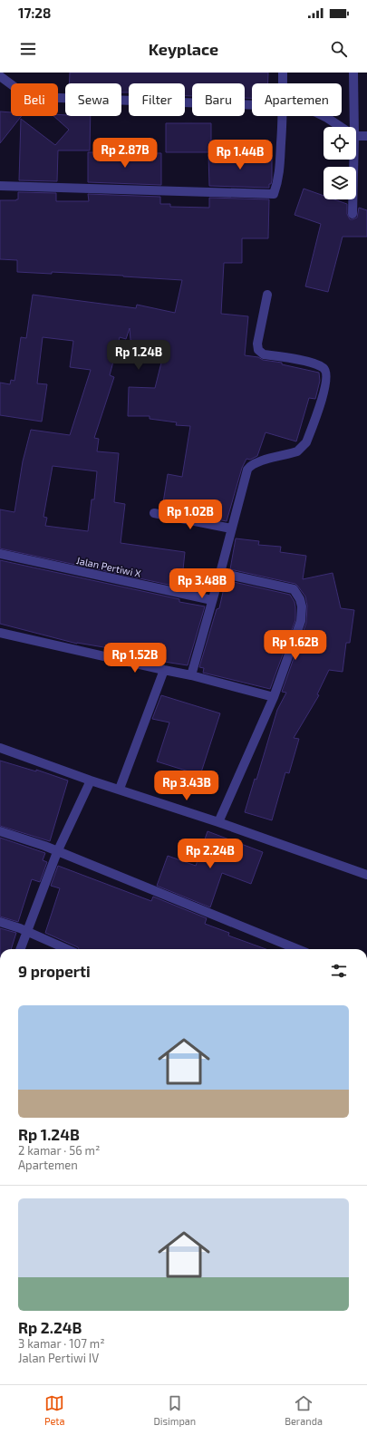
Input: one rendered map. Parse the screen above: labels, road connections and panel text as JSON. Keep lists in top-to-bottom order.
{
  "streets": {
    "street": ["Jalan Pertiwi X"]
  },
  "page": {
    "status": "17:28",
    "header": "Keyplace",
    "chip": [
      "Beli",
      "Sewa",
      "Filter",
      "Baru",
      "Apartemen"
    ],
    "price": [
      "Rp 2.87B",
      "Rp 1.44B",
      "Rp 1.24B",
      "Rp 1.02B",
      "Rp 3.48B",
      "Rp 1.62B",
      "Rp 1.52B",
      "Rp 3.43B",
      "Rp 2.24B"
    ],
    "heading": "9 properti",
    "list": [
      {
        "name": "Rp 1.24B",
        "note": "2 kamar · 56 m² · Apartemen"
      },
      {
        "name": "Rp 2.24B",
        "note": "3 kamar · 107 m² · Jalan Pertiwi IV"
      }
    ],
    "tabs": ["Peta", "Disimpan", "Beranda"]
  }
}
